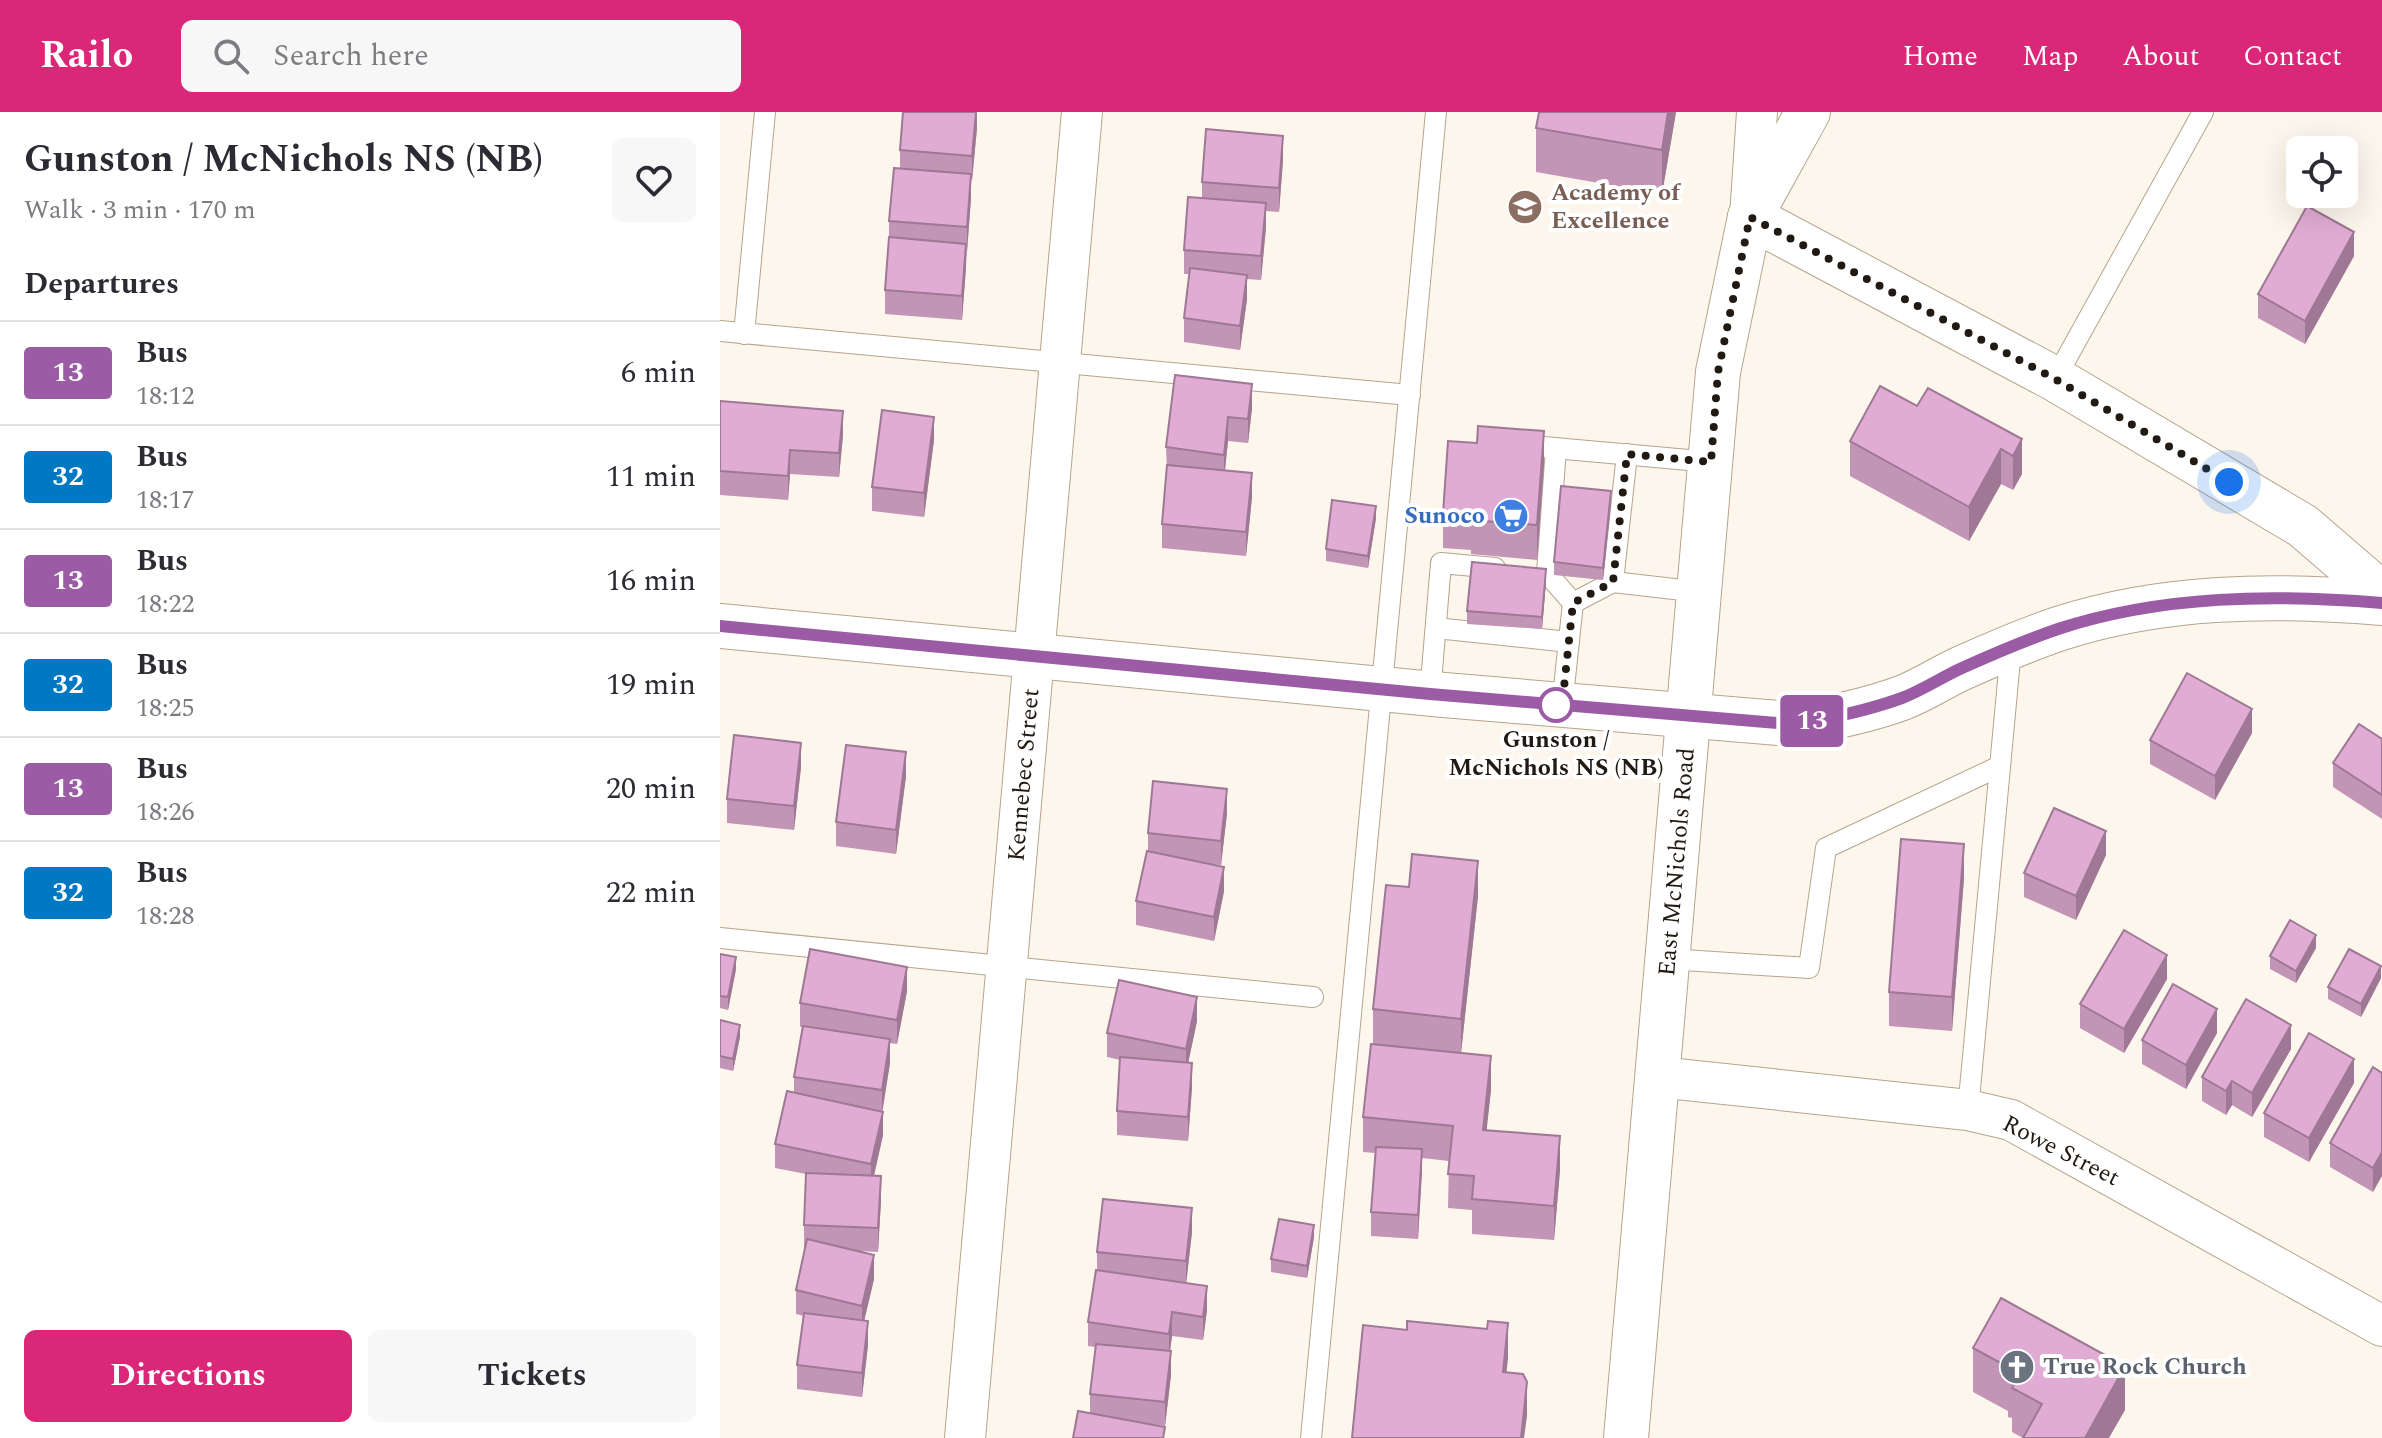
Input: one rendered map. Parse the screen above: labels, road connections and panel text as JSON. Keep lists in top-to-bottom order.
{
  "streets": {
    "street": ["Kennebec Street", "East McNichols Road", "Rowe Street"]
  },
  "crossings": [
    ["East McNichols Road", "Rowe Street"]
  ],
  "places": {
    "school or university": ["Academy of Excellence"],
    "supermarket": ["Sunoco"],
    "other": ["Gunston / McNichols NS (NB)"],
    "church": ["True Rock Church"]
  },
  "lines": ["bus line 13"],
  "page": {
    "header": "Railo",
    "search": "Search here",
    "nav": [
      "Home",
      "Map",
      "About",
      "Contact"
    ],
    "heading": [
      ["Gunston / McNichols NS (NB)", "Walk · 3 min · 170 m"],
      "Departures"
    ],
    "on_map": "13",
    "list": [
      {
        "mark": "13",
        "name": "Bus",
        "note": "18:12",
        "value": "6 min"
      },
      {
        "mark": "32",
        "name": "Bus",
        "note": "18:17",
        "value": "11 min"
      },
      {
        "mark": "13",
        "name": "Bus",
        "note": "18:22",
        "value": "16 min"
      },
      {
        "mark": "32",
        "name": "Bus",
        "note": "18:25",
        "value": "19 min"
      },
      {
        "mark": "13",
        "name": "Bus",
        "note": "18:26",
        "value": "20 min"
      },
      {
        "mark": "32",
        "name": "Bus",
        "note": "18:28",
        "value": "22 min"
      }
    ],
    "buttons": ["Directions", "Tickets"]
  }
}
